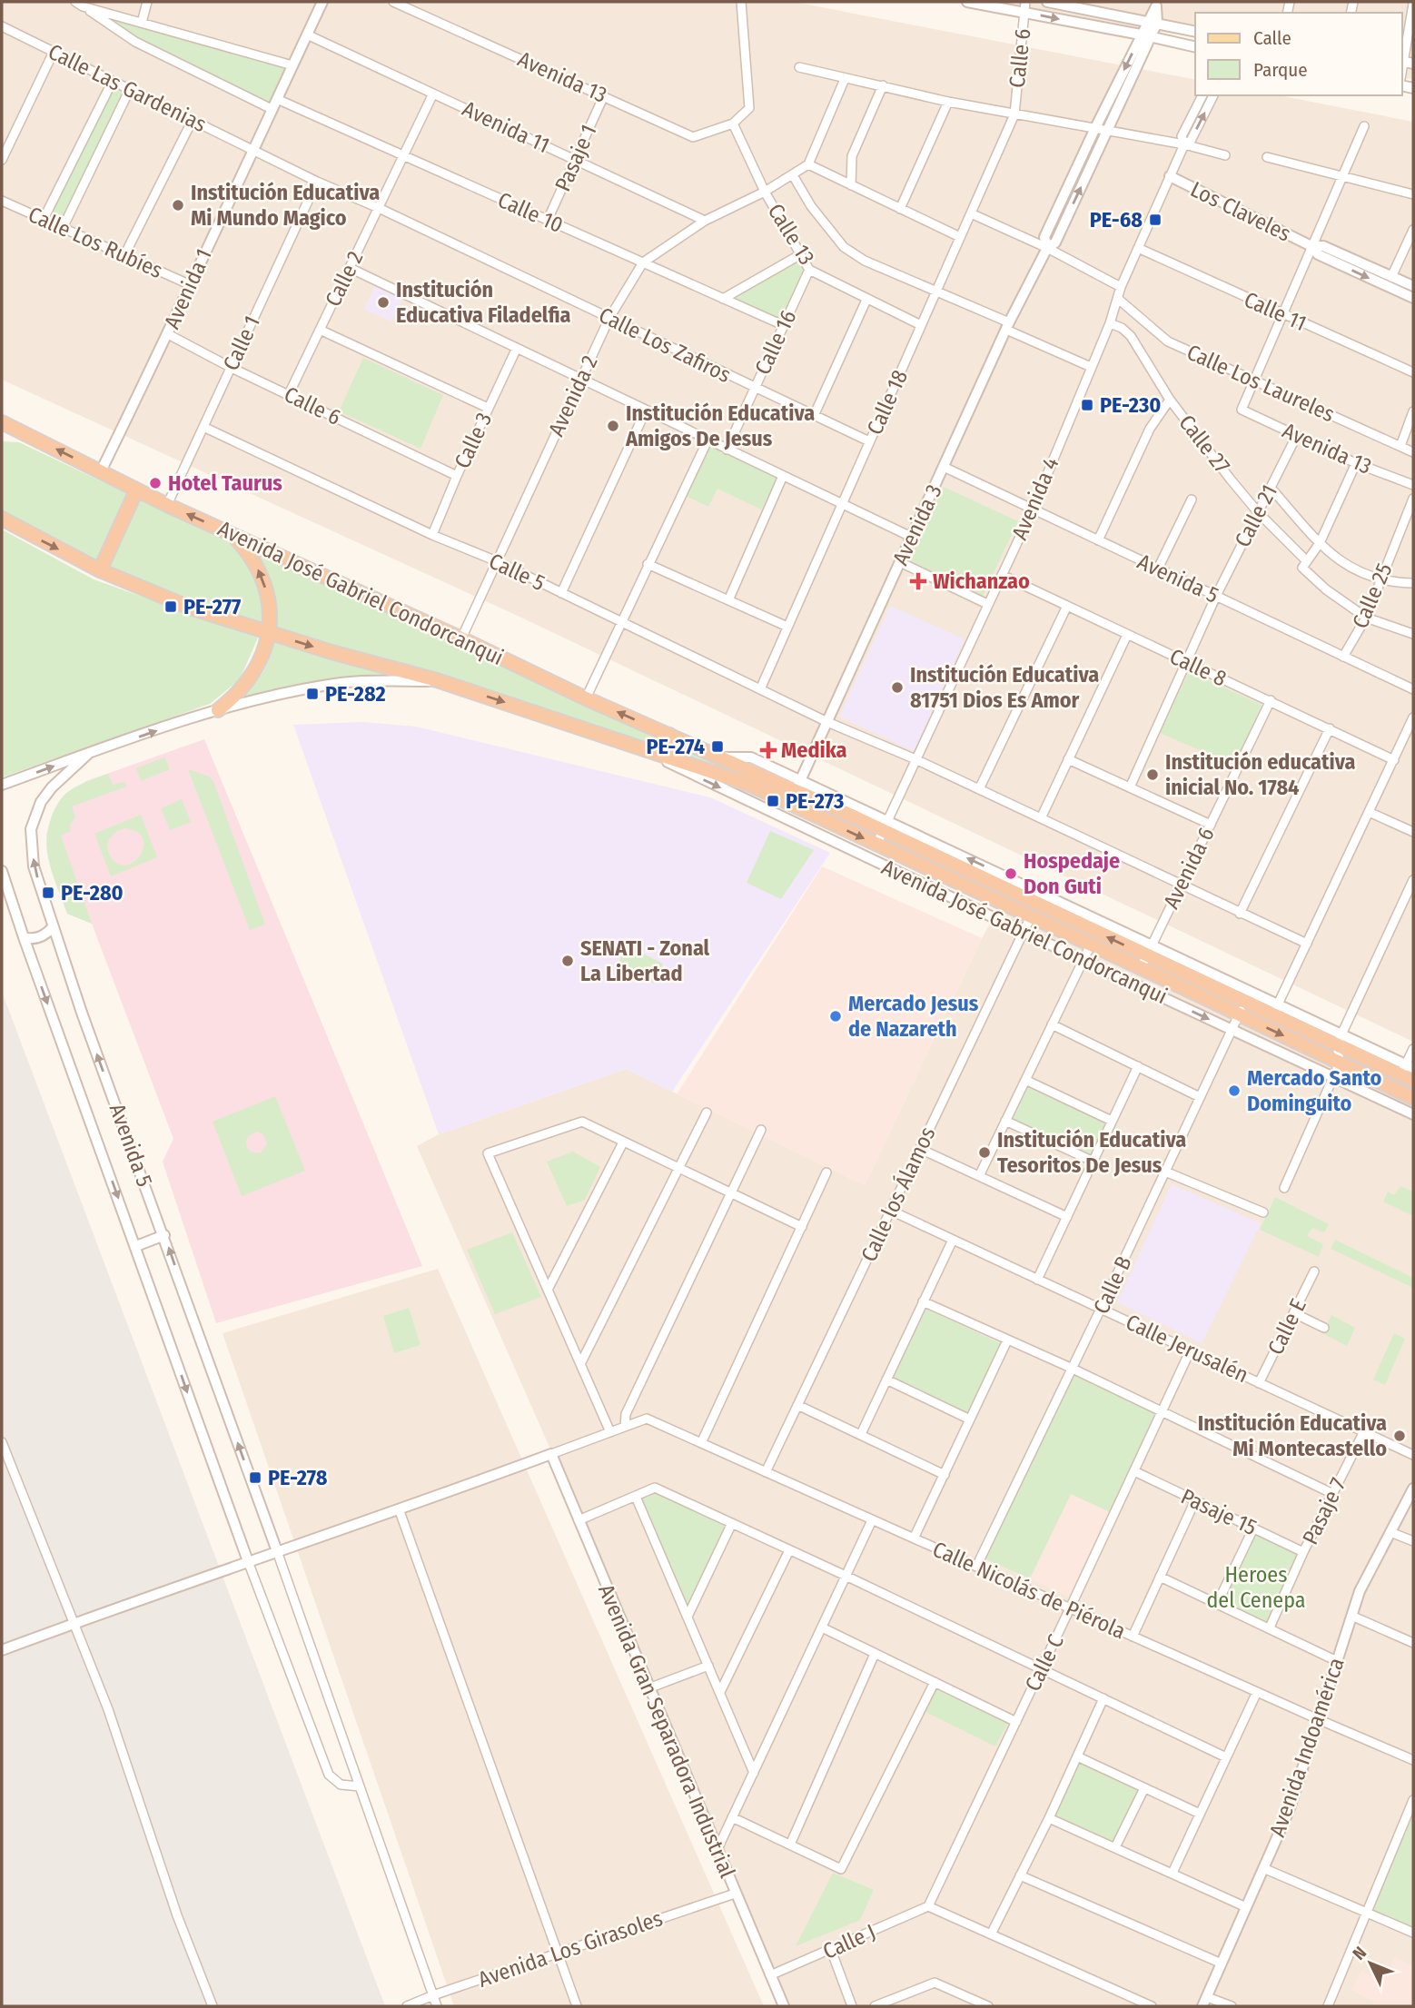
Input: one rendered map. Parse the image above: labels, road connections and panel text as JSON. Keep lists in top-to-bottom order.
{
  "streets": {
    "highway": ["Avenida José Gabriel Condorcanqui"],
    "street": [
      "Calle 6",
      "Avenida 13",
      "Calle Las Gardenias",
      "Avenida 11",
      "Pasaje 1",
      "Los Claveles",
      "Calle 10",
      "Calle 13",
      "Calle Los Rubíes",
      "Calle 2",
      "Avenida 1",
      "Calle 11",
      "Calle 16",
      "Calle 1",
      "Calle Los Zafiros",
      "Calle Los Laureles",
      "Avenida 2",
      "Calle 18",
      "Calle 3",
      "Calle 27",
      "Avenida 4",
      "Calle 21",
      "Avenida 3",
      "Calle 5",
      "Avenida 5",
      "Calle 25",
      "Calle 8",
      "Avenida 6",
      "Calle los Álamos",
      "Calle B",
      "Calle E",
      "Calle Jerusalén",
      "Pasaje 7",
      "Pasaje 15",
      "Calle Nicolás de Piérola",
      "Calle C",
      "Avenida Gran Separadora Industrial",
      "Avenida Indoamérica",
      "Calle J",
      "Avenida Los Girasoles"
    ]
  },
  "crossings": [
    ["Calle 6", "Calle 2"],
    ["Calle 6", "Avenida 1"],
    ["Calle 6", "Calle 1"],
    ["Calle 6", "Calle 18"],
    ["Calle 6", "Calle 3"],
    ["Avenida 13", "Pasaje 1"],
    ["Avenida 13", "Calle 13"],
    ["Avenida 13", "Calle Los Laureles"],
    ["Avenida 13", "Calle 21"],
    ["Calle Las Gardenias", "Avenida 1"],
    ["Calle Las Gardenias", "Calle Los Zafiros"],
    ["Avenida 11", "Pasaje 1"],
    ["Avenida 11", "Calle 2"],
    ["Avenida 11", "Avenida 1"],
    ["Avenida 11", "Avenida 2"],
    ["Pasaje 1", "Calle 10"],
    ["Los Claveles", "Avenida 4"],
    ["Calle 10", "Calle 2"],
    ["Calle 10", "Avenida 1"],
    ["Calle 10", "Calle 16"],
    ["Calle 10", "Avenida 2"],
    ["Calle 13", "Calle 16"],
    ["Calle 13", "Avenida 2"],
    ["Calle 13", "Calle 18"],
    ["Calle Los Rubíes", "Avenida 1"],
    ["Calle 2", "Calle Los Zafiros"],
    ["Avenida 1", "Calle Los Zafiros"],
    ["Avenida 1", "Avenida José Gabriel Condorcanqui"],
    ["Calle 11", "Avenida 4"],
    ["Calle 16", "Calle Los Zafiros"],
    ["Calle 1", "Calle Los Zafiros"],
    ["Calle 1", "Calle 5"],
    ["Calle 1", "Avenida José Gabriel Condorcanqui"],
    ["Calle Los Zafiros", "Avenida 2"],
    ["Calle Los Zafiros", "Calle 18"],
    ["Calle Los Laureles", "Avenida 4"],
    ["Avenida 2", "Calle 5"],
    ["Avenida 2", "Avenida José Gabriel Condorcanqui"],
    ["Calle 18", "Calle 5"],
    ["Calle 3", "Calle 5"],
    ["Calle 27", "Avenida 4"],
    ["Calle 27", "Calle 21"],
    ["Calle 27", "Calle 25"],
    ["Avenida 4", "Calle 5"],
    ["Avenida 4", "Avenida 5"],
    ["Avenida 4", "Avenida José Gabriel Condorcanqui"],
    ["Avenida 4", "Calle 8"],
    ["Calle 21", "Avenida 5"],
    ["Calle 21", "Calle 8"],
    ["Avenida 3", "Calle 5"],
    ["Avenida 3", "Avenida 5"],
    ["Avenida 3", "Avenida José Gabriel Condorcanqui"],
    ["Calle 5", "Avenida 6"],
    ["Avenida 5", "Calle 25"],
    ["Avenida José Gabriel Condorcanqui", "Avenida 6"],
    ["Avenida José Gabriel Condorcanqui", "Calle los Álamos"],
    ["Avenida José Gabriel Condorcanqui", "Calle B"],
    ["Calle 8", "Avenida 6"],
    ["Calle los Álamos", "Calle Jerusalén"],
    ["Calle los Álamos", "Calle Nicolás de Piérola"],
    ["Calle B", "Calle Jerusalén"],
    ["Calle B", "Calle Nicolás de Piérola"],
    ["Calle E", "Calle Jerusalén"],
    ["Calle Jerusalén", "Pasaje 7"],
    ["Calle Jerusalén", "Calle C"],
    ["Pasaje 7", "Pasaje 15"],
    ["Pasaje 15", "Calle C"],
    ["Calle Nicolás de Piérola", "Calle C"],
    ["Calle Nicolás de Piérola", "Avenida Indoamérica"],
    ["Calle C", "Calle J"],
    ["Avenida Gran Separadora Industrial", "Calle J"],
    ["Avenida Gran Separadora Industrial", "Avenida Los Girasoles"]
  ],
  "parks": ["Heroes del Cenepa"],
  "places": {
    "other": [
      "Institución Educativa Mi Mundo Magico",
      "Institución Educativa Filadelfia",
      "Institución Educativa Amigos De Jesus",
      "Hotel Taurus",
      "Institución Educativa 81751 Dios Es Amor",
      "Institución educativa inicial No. 1784",
      "Hospedaje Don Guti",
      "SENATI - Zonal La Libertad",
      "Mercado Jesus de Nazareth",
      "Mercado Santo Dominguito",
      "Institución Educativa Tesoritos De Jesus",
      "Institución Educativa Mi Montecastello"
    ],
    "transit": [
      "PE-68",
      "PE-230",
      "PE-277",
      "PE-282",
      "PE-274",
      "PE-273",
      "PE-280",
      "PE-278"
    ],
    "health": ["Wichanzao", "Medika"]
  },
  "legend": ["Calle", "Parque"],
  "north": "top left"
}
